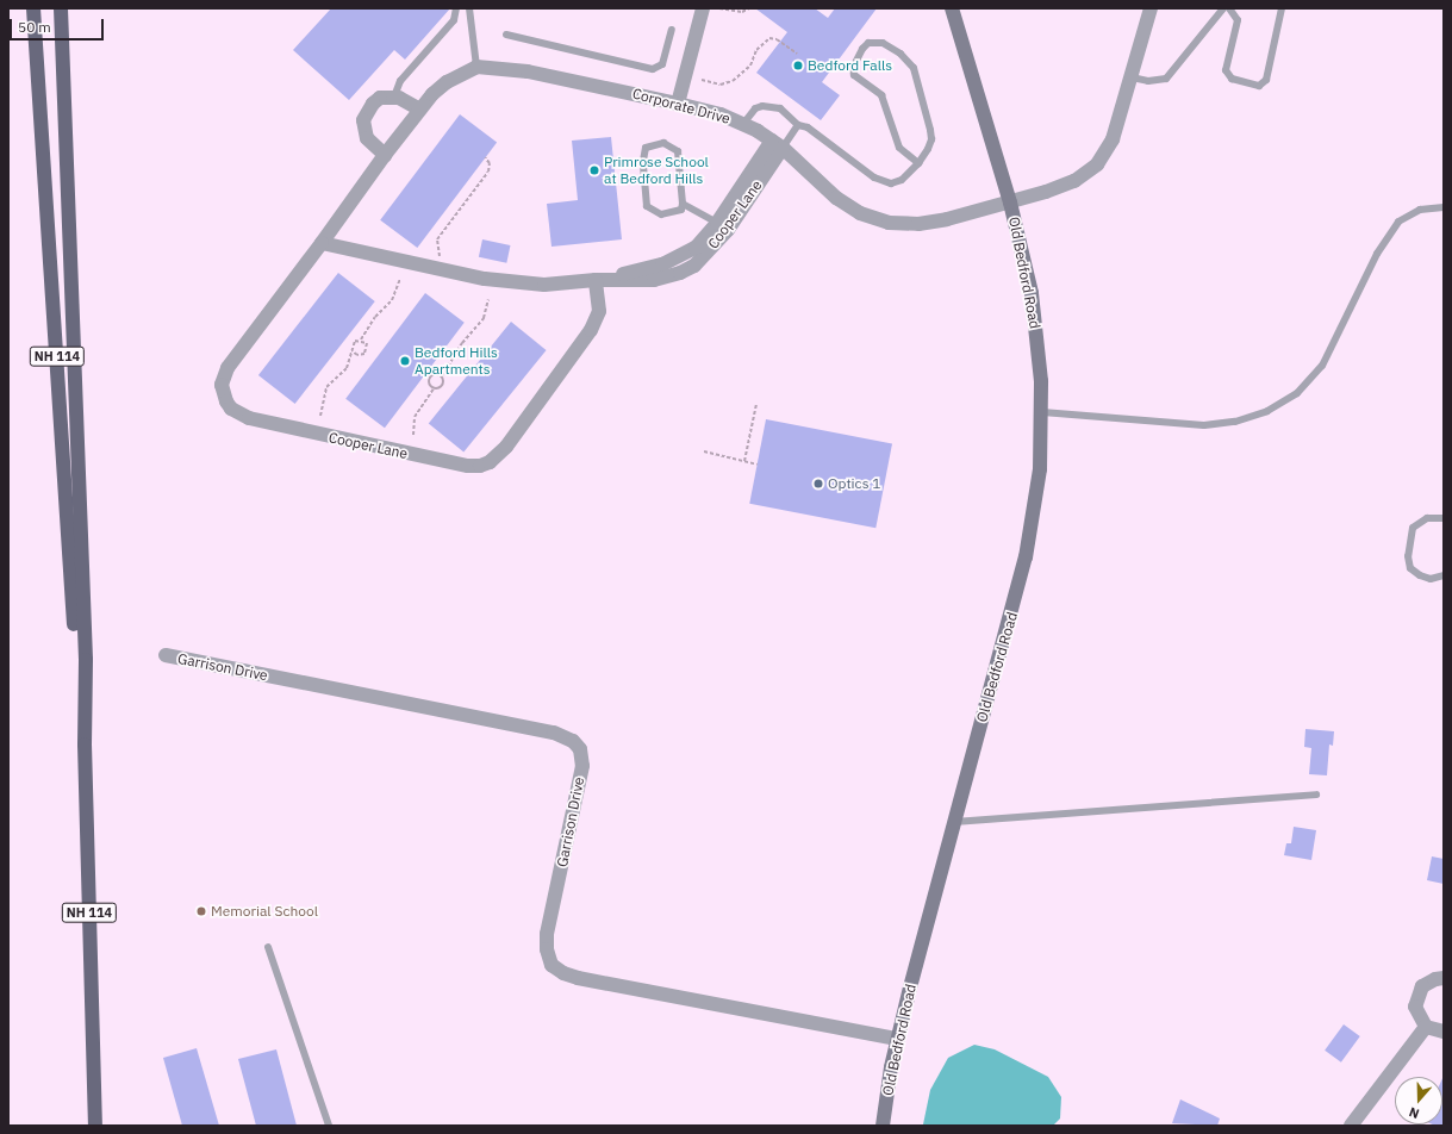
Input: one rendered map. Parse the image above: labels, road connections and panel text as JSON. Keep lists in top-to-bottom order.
{
  "streets": {
    "main road": ["NH 114"],
    "street": [
      "Corporate Drive",
      "Cooper Lane",
      "Old Bedford Road",
      "Garrison Drive"
    ]
  },
  "crossings": [
    ["Corporate Drive", "Cooper Lane"],
    ["Corporate Drive", "Old Bedford Road"],
    ["Old Bedford Road", "Garrison Drive"]
  ],
  "places": [
    "Bedford Falls",
    "Primrose School at Bedford Hills",
    "Bedford Hills Apartments",
    "Optics 1",
    "Memorial School"
  ],
  "scale_bar": "50 m",
  "north": "bottom"
}
